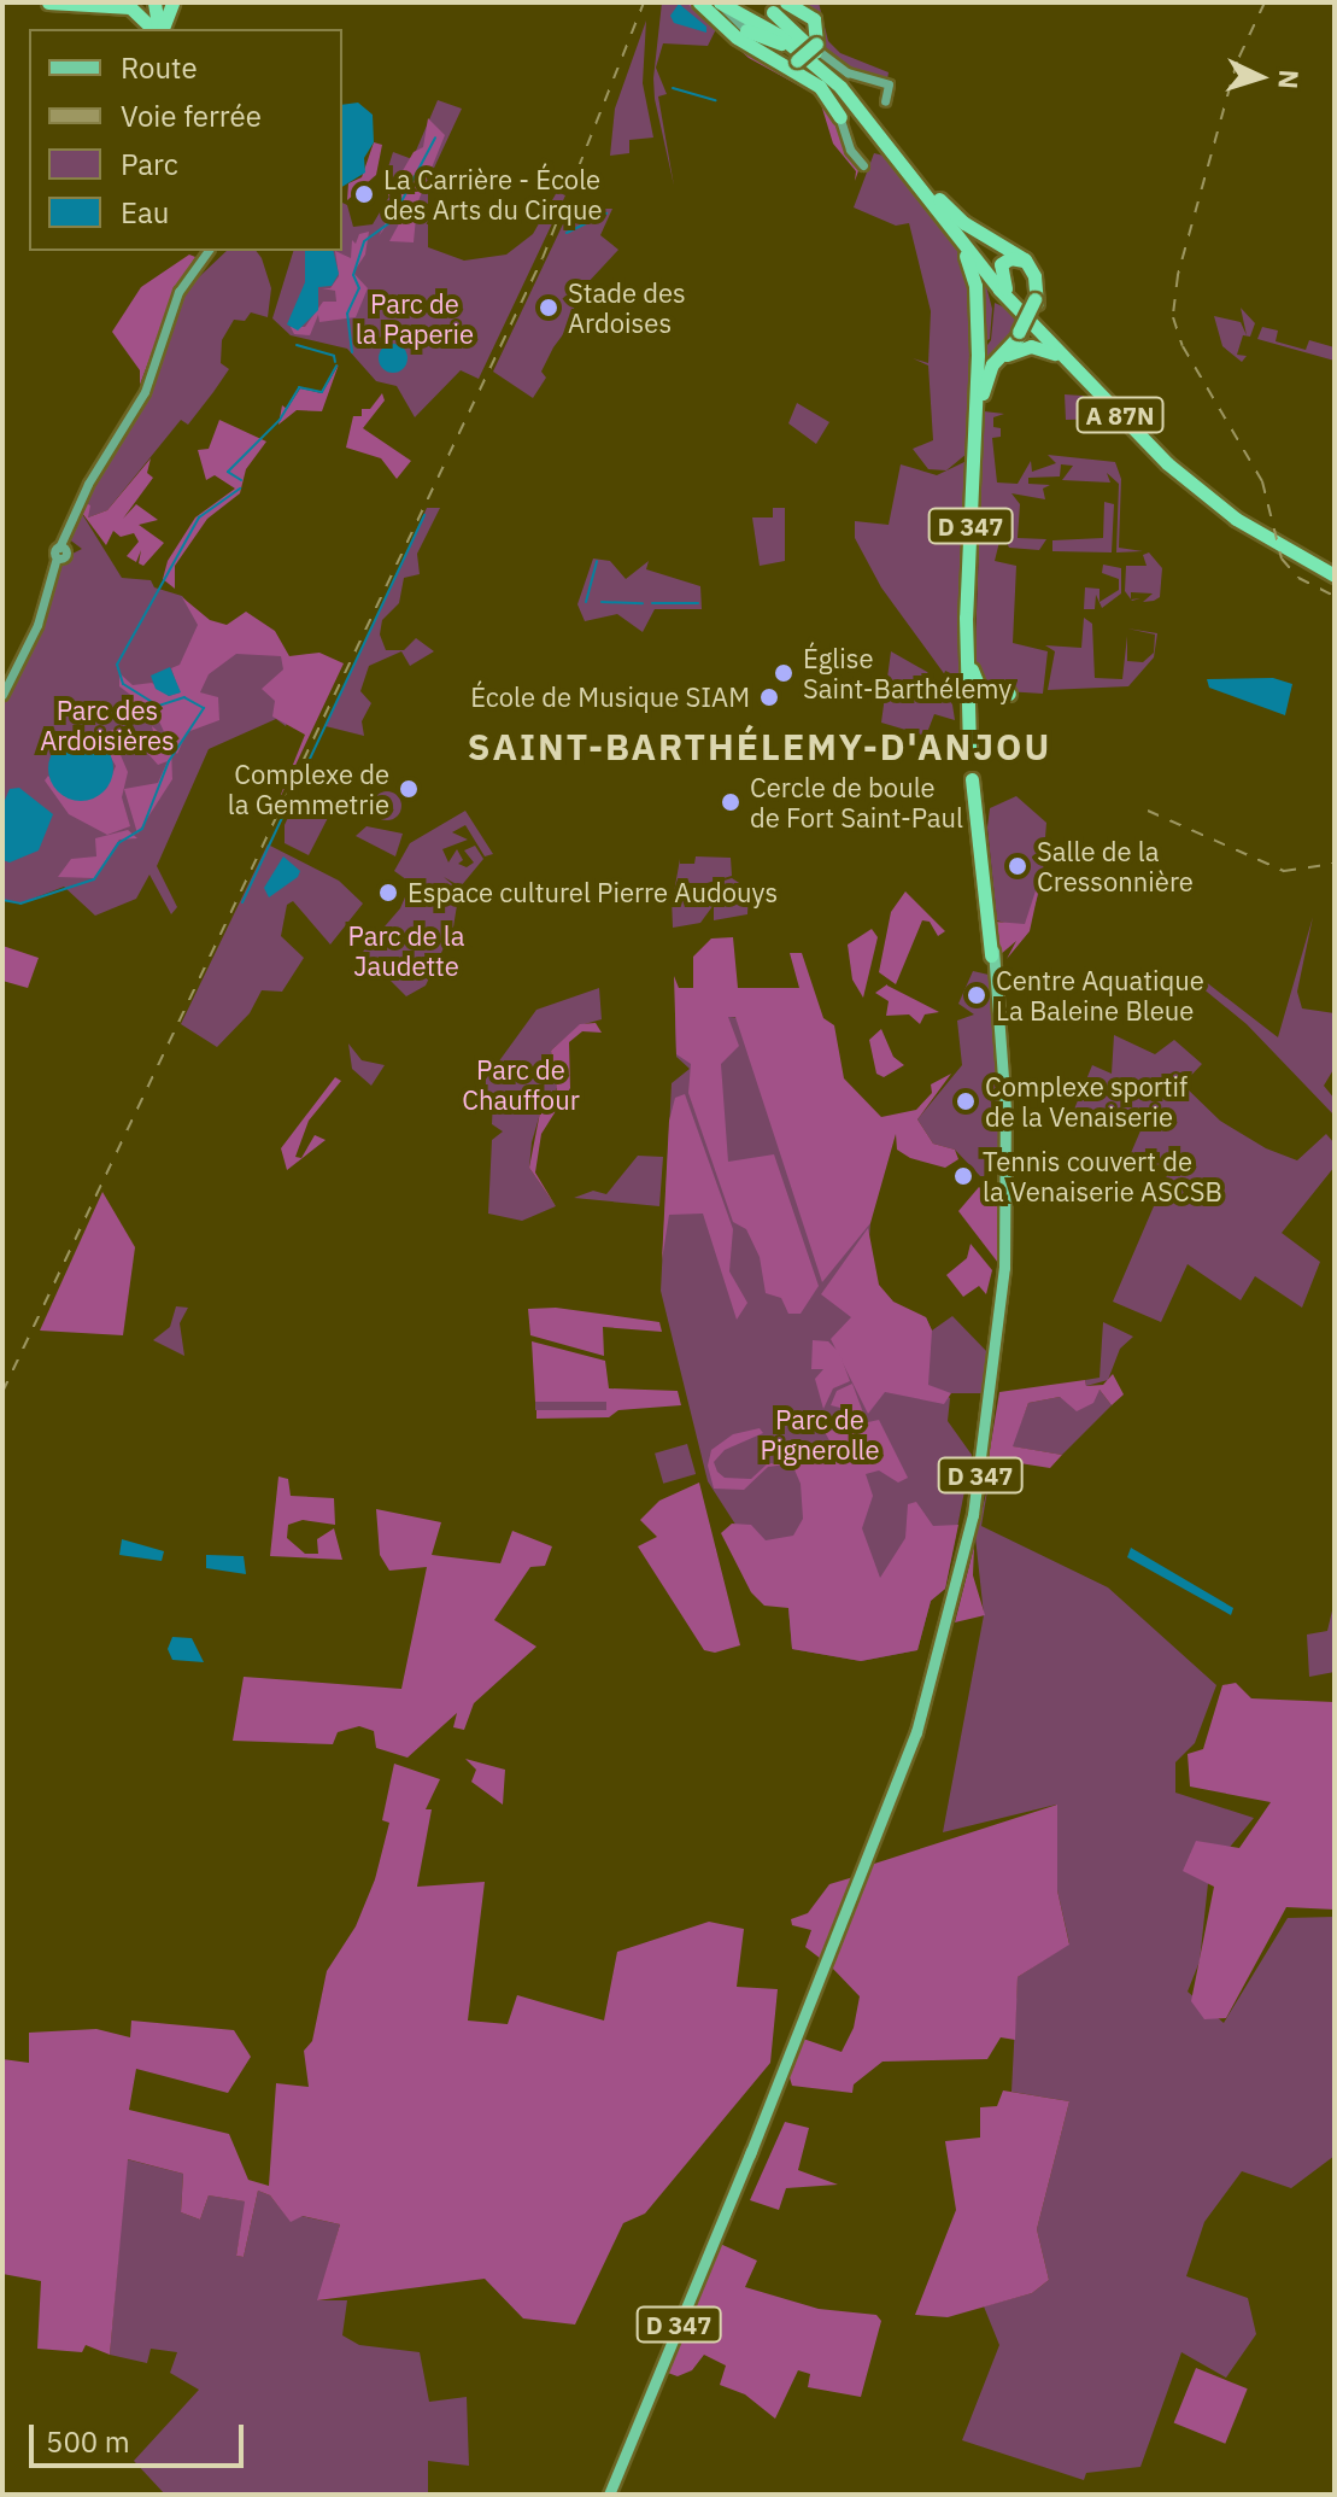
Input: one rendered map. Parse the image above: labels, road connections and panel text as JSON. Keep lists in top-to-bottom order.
{
  "streets": {
    "highway": ["A 87N", "D 347"]
  },
  "districts": ["SAINT-BARTHÉLEMY-D'ANJOU"],
  "parks": [
    "Parc de la Paperie",
    "Parc des Ardoisières",
    "Parc de la Jaudette",
    "Parc de Chauffour",
    "Parc de Pignerolle"
  ],
  "places": [
    "La Carrière - École des Arts du Cirque",
    "Stade des Ardoises",
    "Église Saint-Barthélemy",
    "École de Musique SIAM",
    "Complexe de la Gemmetrie",
    "Cercle de boule de Fort Saint-Paul",
    "Salle de la Cressonnière",
    "Espace culturel Pierre Audouys",
    "Centre Aquatique La Baleine Bleue",
    "Complexe sportif de la Venaiserie",
    "Tennis couvert de la Venaiserie ASCSB"
  ],
  "legend": [
    "Route",
    "Voie ferrée",
    "Parc",
    "Eau"
  ],
  "scale_bar": "500 m",
  "north": "right"
}
